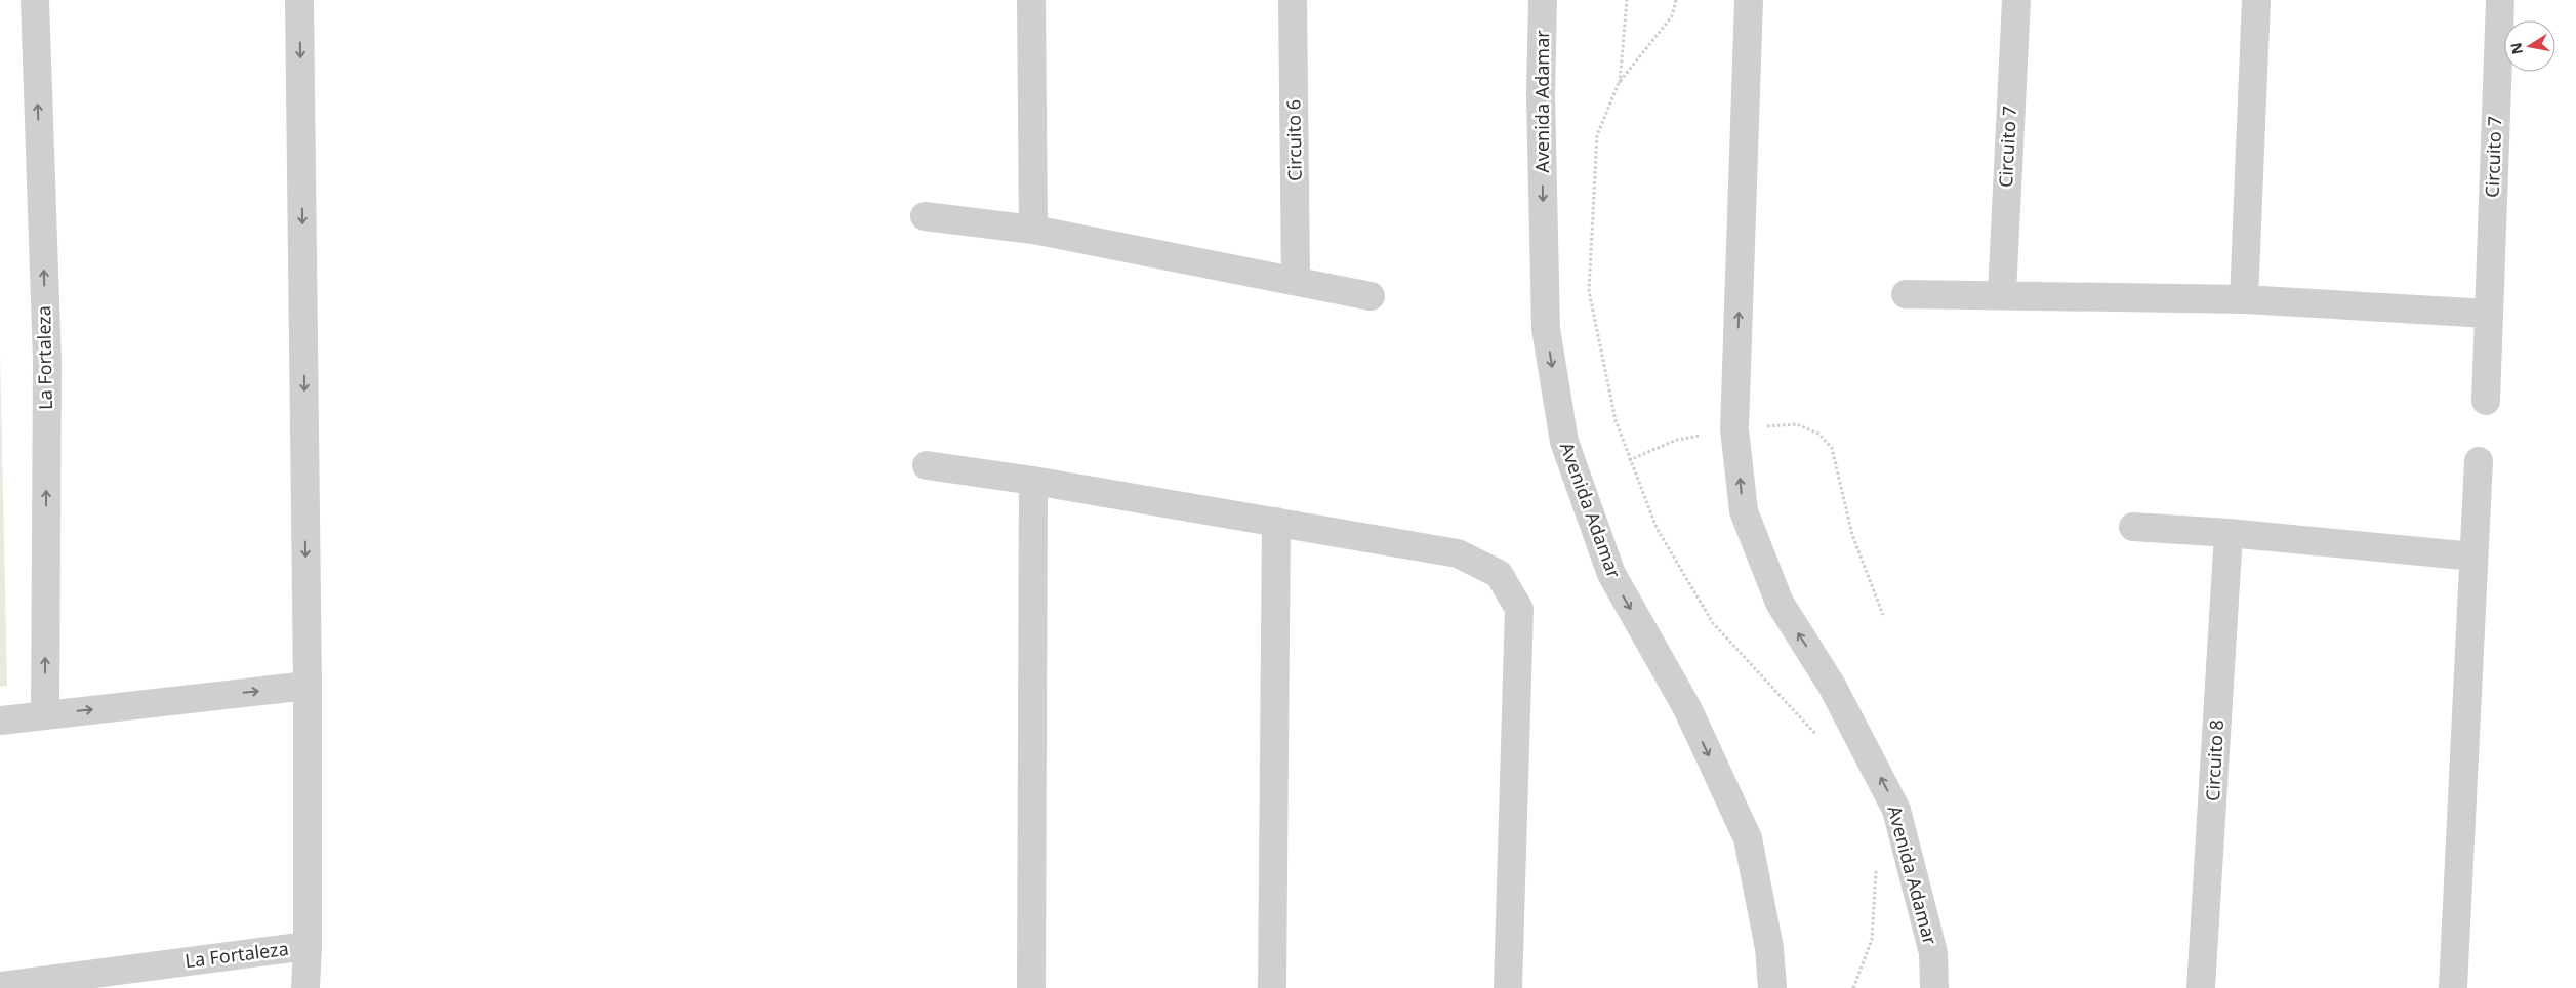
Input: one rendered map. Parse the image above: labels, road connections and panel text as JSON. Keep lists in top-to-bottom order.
{
  "streets": {
    "street": [
      "Avenida Adamar",
      "Circuito 6",
      "Circuito 7",
      "La Fortaleza",
      "Circuito 8"
    ]
  },
  "north": "left"
}
